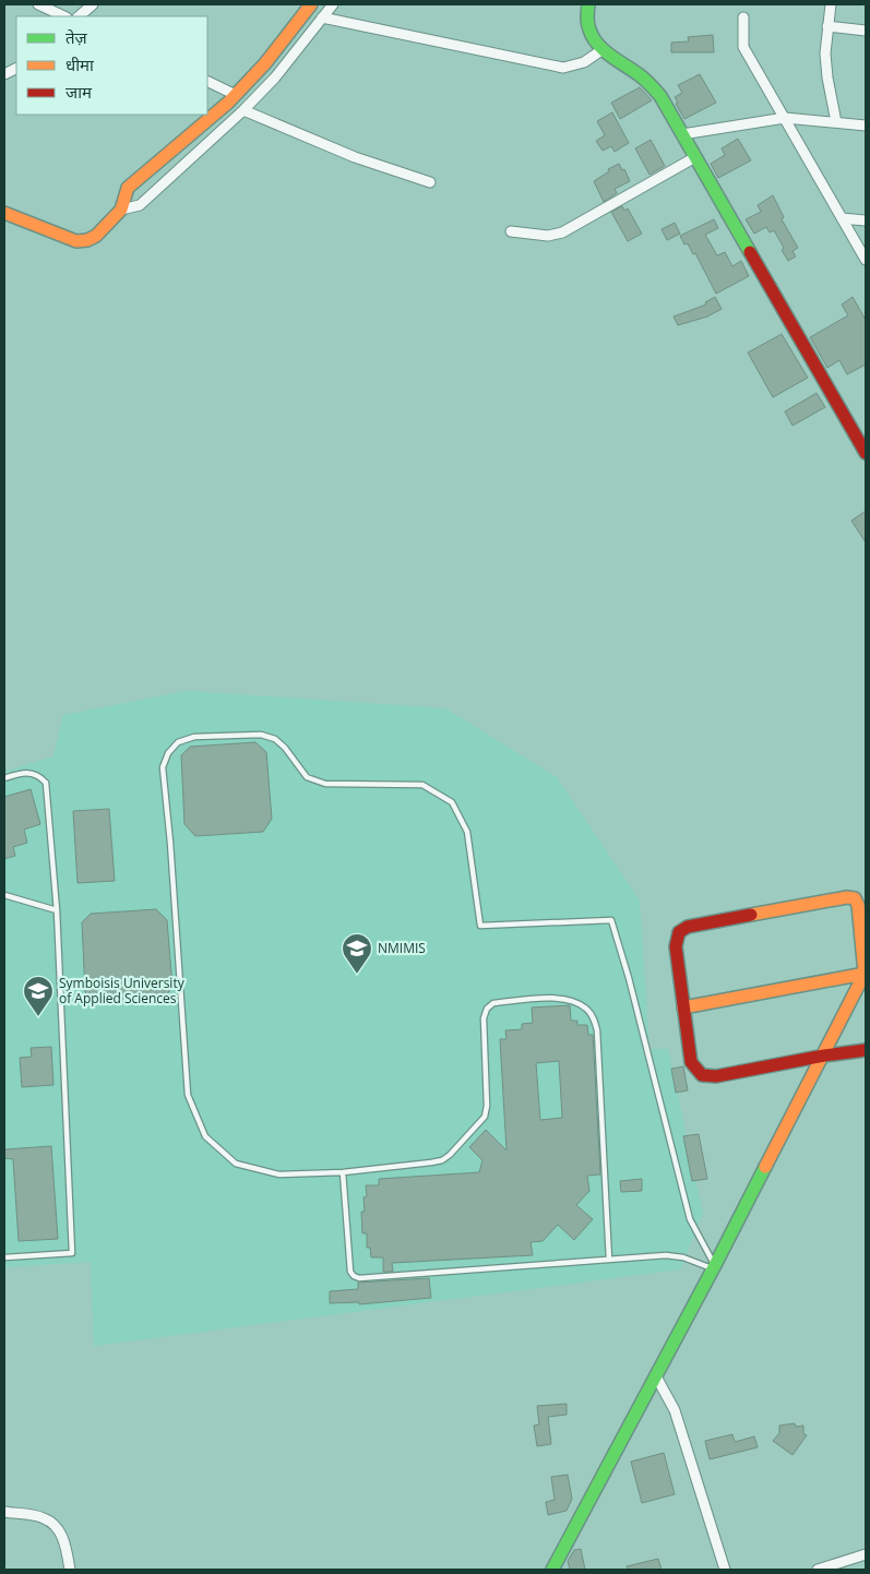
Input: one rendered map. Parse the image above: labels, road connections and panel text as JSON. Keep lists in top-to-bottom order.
{
  "places": {
    "school or university": ["NMIMIS", "Symboisis University of Applied Sciences"]
  },
  "legend": ["तेज़", "धीमा", "जाम"]
}
